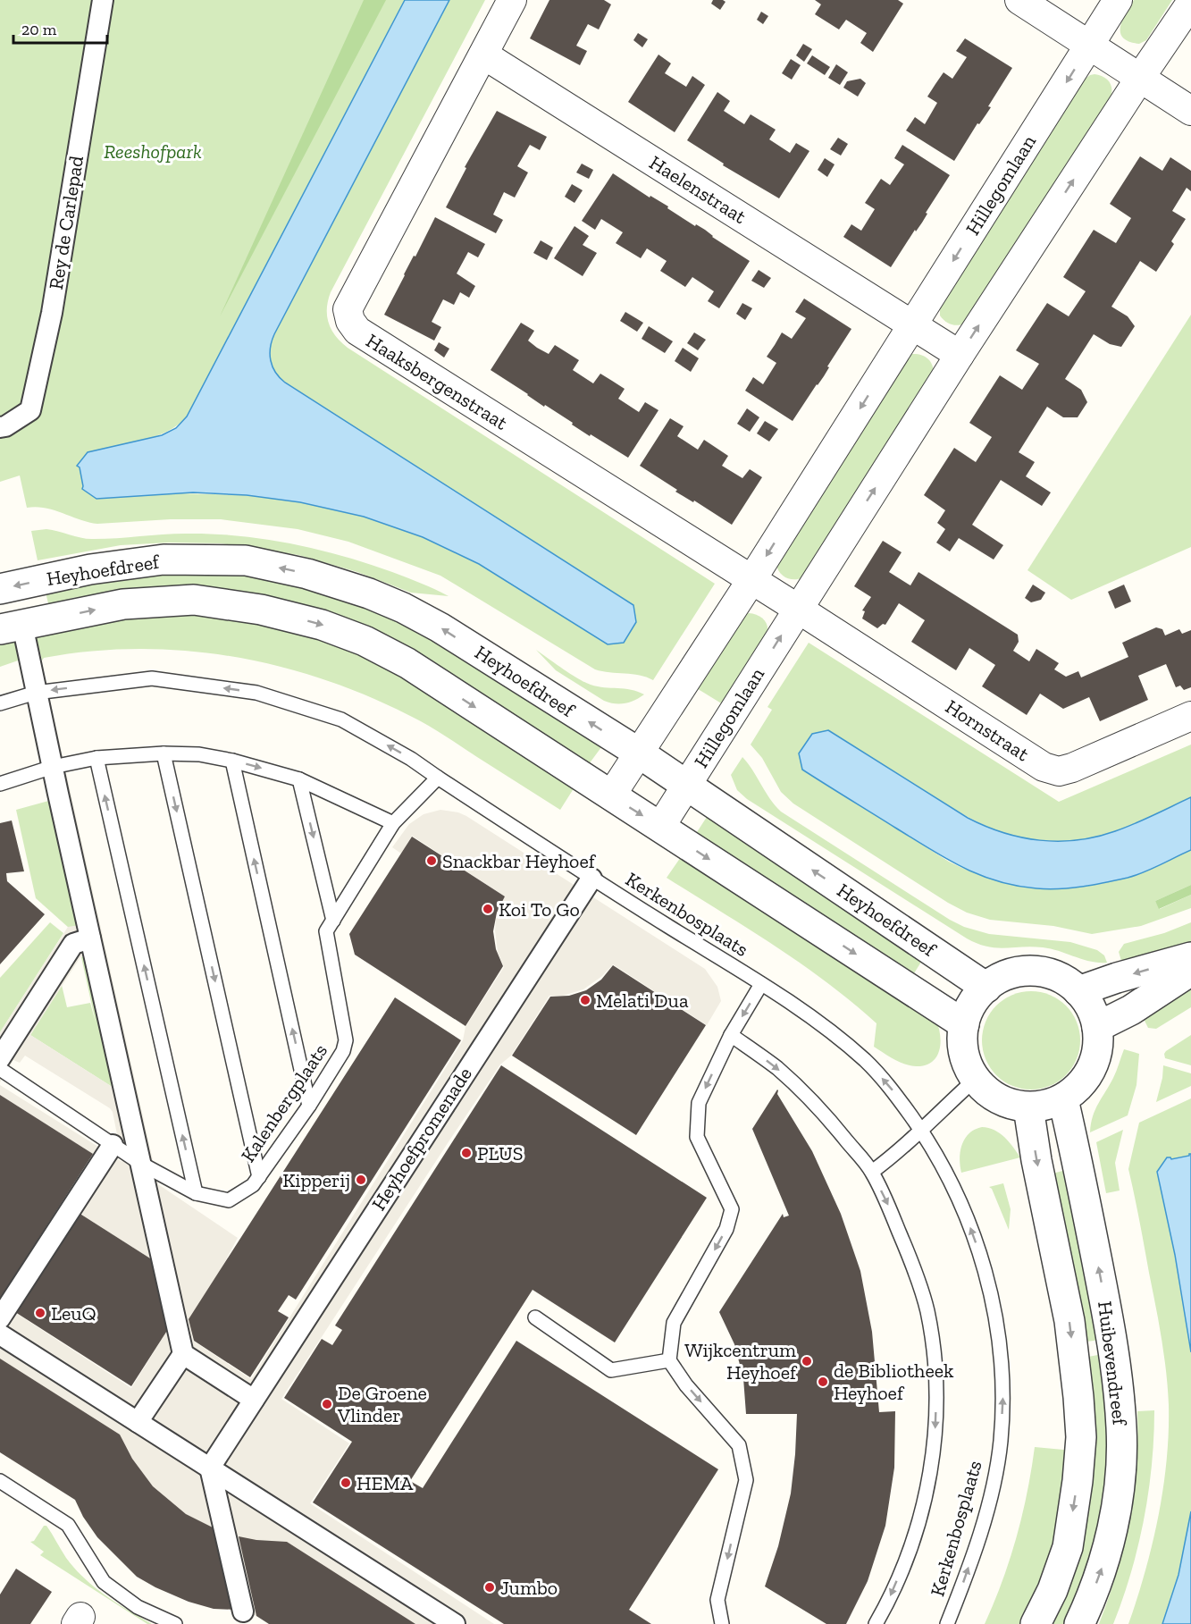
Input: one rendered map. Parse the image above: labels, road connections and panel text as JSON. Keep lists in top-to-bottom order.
{
  "streets": {
    "street": [
      "Hillegomlaan",
      "Haelenstraat",
      "Rey de Carlepad",
      "Haaksbergenstraat",
      "Heyhoefdreef",
      "Hornstraat",
      "Heyhoefpromenade",
      "Huibevendreef"
    ],
    "lane": ["Kerkenbosplaats", "Kalenbergplaats"]
  },
  "crossings": [
    ["Hillegomlaan", "Haelenstraat"],
    ["Hillegomlaan", "Haaksbergenstraat"],
    ["Hillegomlaan", "Heyhoefdreef"],
    ["Hillegomlaan", "Hornstraat"],
    ["Haelenstraat", "Haaksbergenstraat"],
    ["Heyhoefdreef", "Huibevendreef"],
    ["Kerkenbosplaats", "Heyhoefpromenade"]
  ],
  "parks": ["Reeshofpark"],
  "places": [
    "Snackbar Heyhoef",
    "Koi To Go",
    "Melati Dua",
    "PLUS",
    "Kipperij",
    "LeuQ",
    "Wijkcentrum Heyhoef",
    "de Bibliotheek Heyhoef",
    "De Groene Vlinder",
    "HEMA",
    "Jumbo"
  ],
  "scale_bar": "20 m"
}
